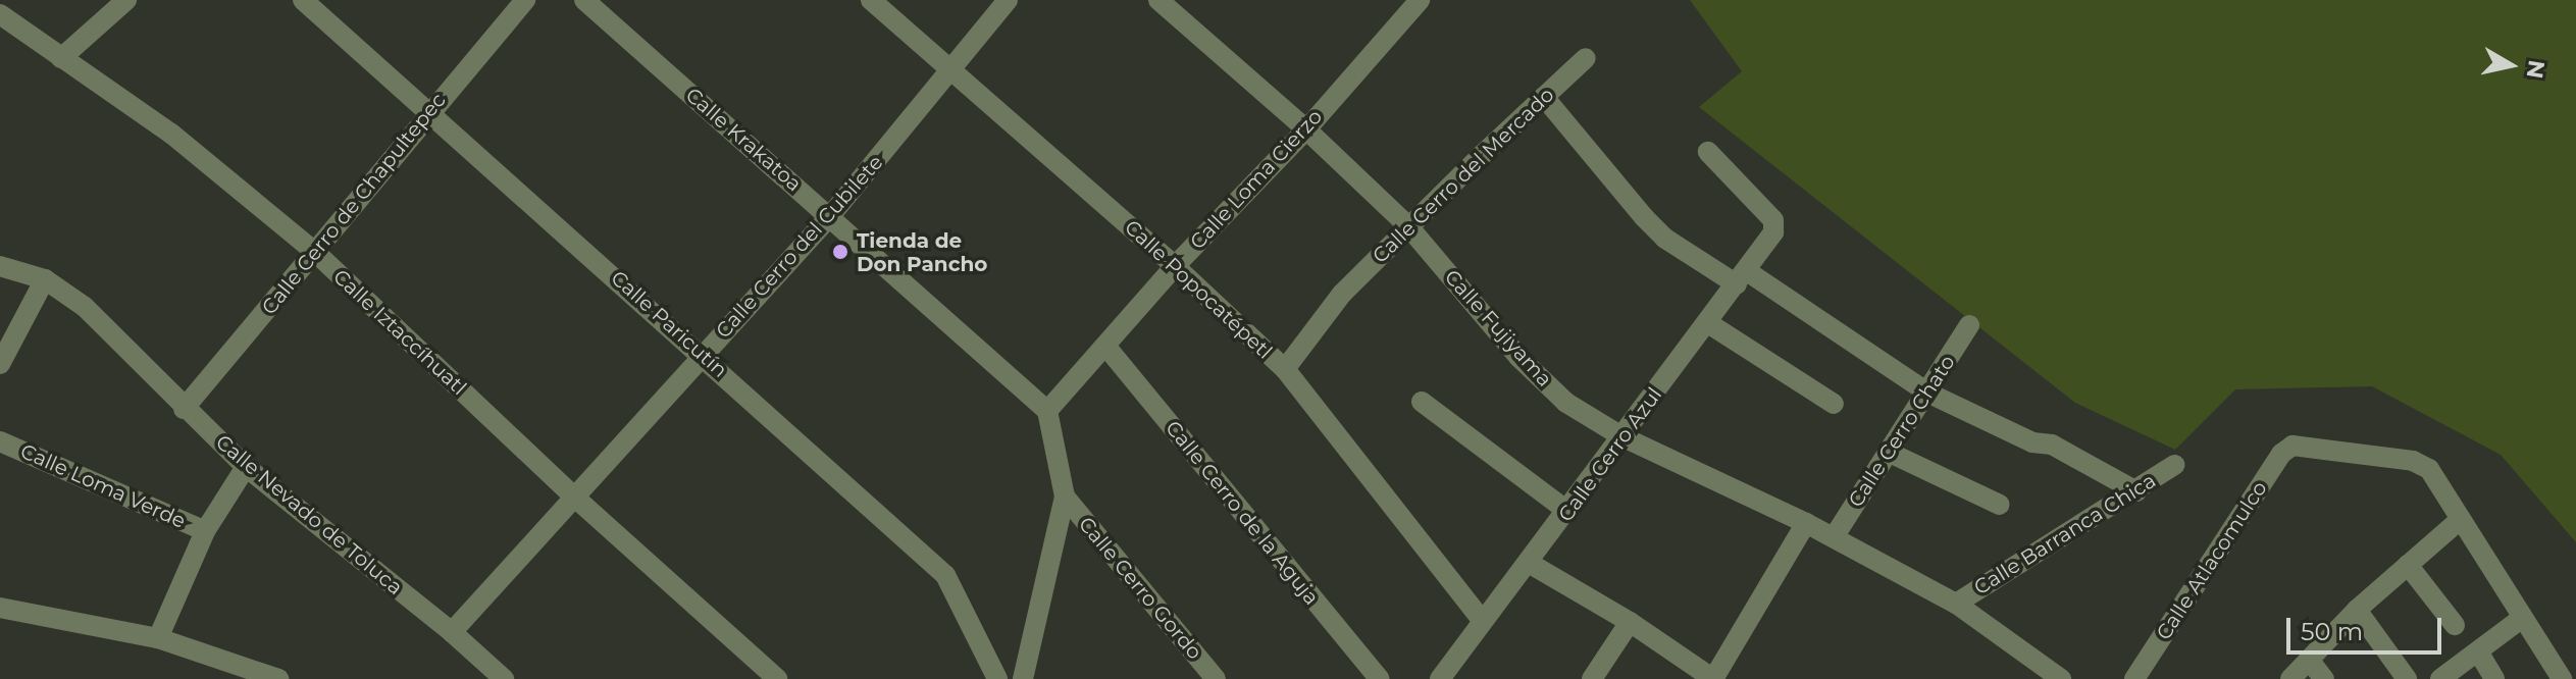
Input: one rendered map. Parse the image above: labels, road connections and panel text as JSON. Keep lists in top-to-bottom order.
{
  "streets": {
    "street": [
      "Calle Krakatoa",
      "Calle Cerro del Mercado",
      "Calle Loma Cierzo",
      "Calle Cerro de Chapultepec",
      "Calle Cerro del Cubilete",
      "Calle Popocatépetl",
      "Calle Paricutín",
      "Calle Fujiyama",
      "Calle Iztaccíhuatl",
      "Calle Cerro Chato",
      "Calle Cerro Azul",
      "Calle Loma Verde",
      "Calle Cerro de la Aguja",
      "Calle Nevado de Toluca",
      "Calle Barranca Chica",
      "Calle Atlacomulco",
      "Calle Cerro Gordo"
    ]
  },
  "crossings": [
    ["Calle Krakatoa", "Calle Loma Cierzo"],
    ["Calle Krakatoa", "Calle Cerro del Cubilete"],
    ["Calle Cerro del Mercado", "Calle Popocatépetl"],
    ["Calle Cerro del Mercado", "Calle Fujiyama"],
    ["Calle Loma Cierzo", "Calle Popocatépetl"],
    ["Calle Loma Cierzo", "Calle Fujiyama"],
    ["Calle Loma Cierzo", "Calle Cerro de la Aguja"],
    ["Calle Cerro de Chapultepec", "Calle Paricutín"],
    ["Calle Cerro de Chapultepec", "Calle Iztaccíhuatl"],
    ["Calle Cerro de Chapultepec", "Calle Nevado de Toluca"],
    ["Calle Cerro del Cubilete", "Calle Popocatépetl"],
    ["Calle Cerro del Cubilete", "Calle Paricutín"],
    ["Calle Cerro del Cubilete", "Calle Iztaccíhuatl"],
    ["Calle Cerro del Cubilete", "Calle Nevado de Toluca"],
    ["Calle Popocatépetl", "Calle Cerro Azul"],
    ["Calle Fujiyama", "Calle Cerro Chato"],
    ["Calle Fujiyama", "Calle Cerro Azul"],
    ["Calle Fujiyama", "Calle Barranca Chica"]
  ],
  "places": ["Tienda de Don Pancho"],
  "scale_bar": "50 m",
  "north": "right"
}
